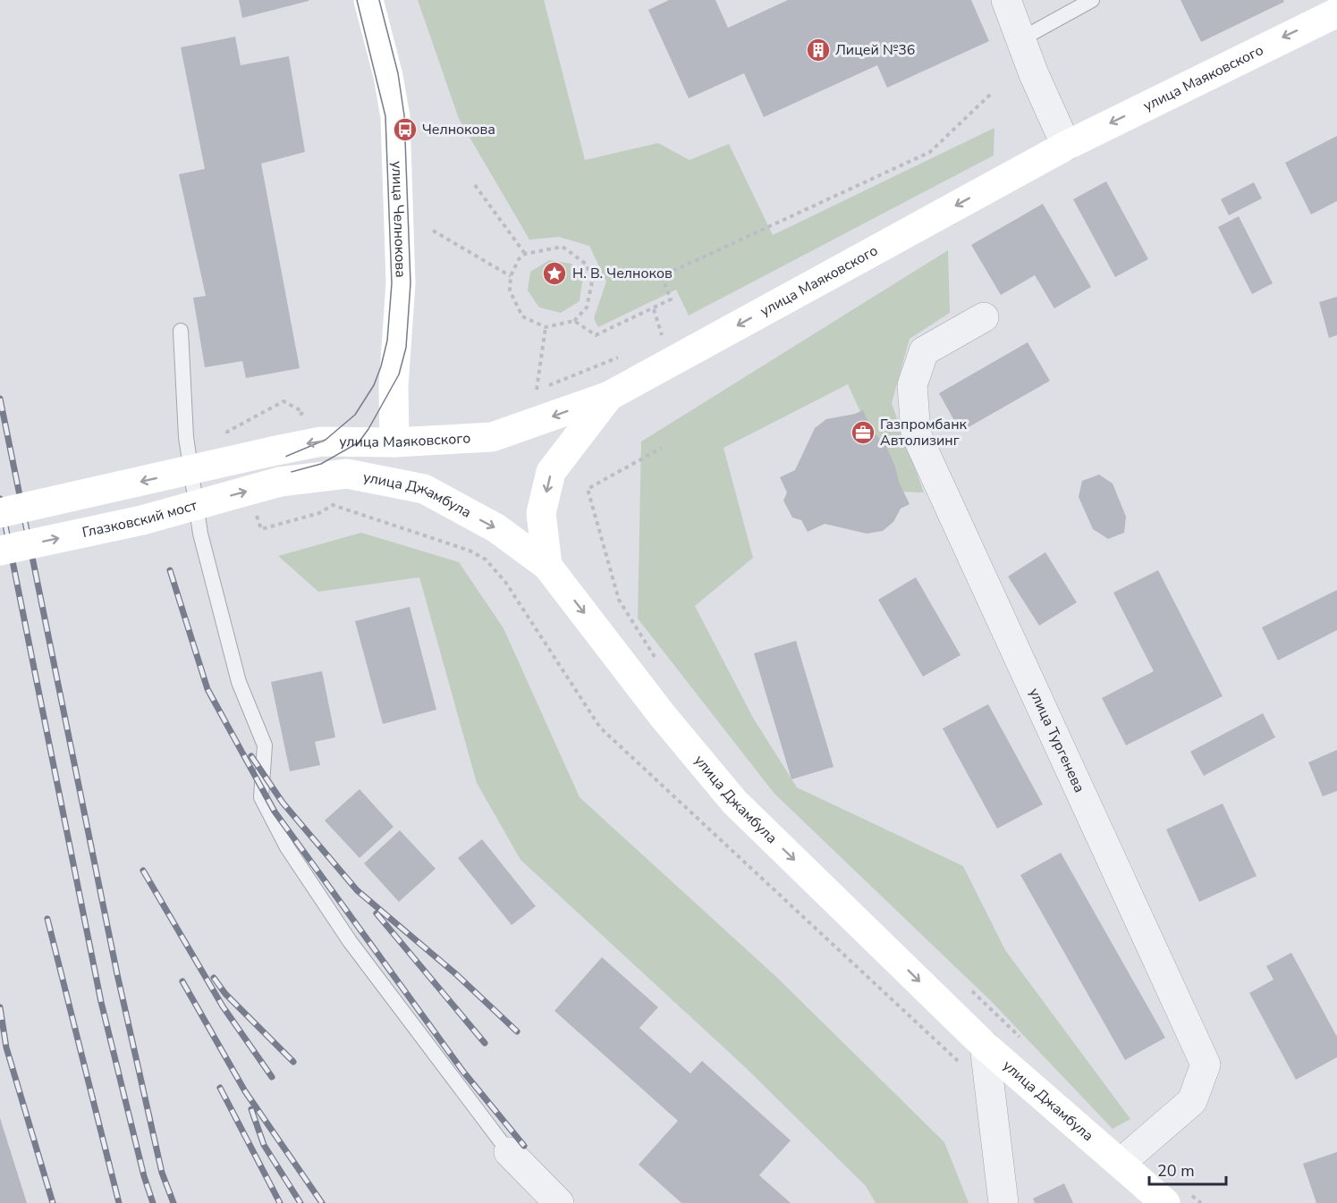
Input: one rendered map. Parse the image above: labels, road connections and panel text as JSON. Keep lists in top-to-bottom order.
{
  "streets": {
    "main road": [
      "улица Маяковского",
      "улица Челнокова",
      "улица Джамбула",
      "Глазковский мост"
    ],
    "street": ["улица Тургенева"]
  },
  "crossings": [
    ["улица Маяковского", "улица Челнокова"],
    ["улица Джамбула", "Глазковский мост"],
    ["улица Джамбула", "улица Тургенева"]
  ],
  "one_way": ["улица Маяковского", "улица Джамбула", "Глазковский мост"],
  "places": {
    "building": ["Лицей №36"],
    "bus stop": ["Челнокова"],
    "place": ["Н. В. Челноков"],
    "office": ["Газпромбанк Автолизинг"]
  },
  "scale_bar": "20 m"
}
